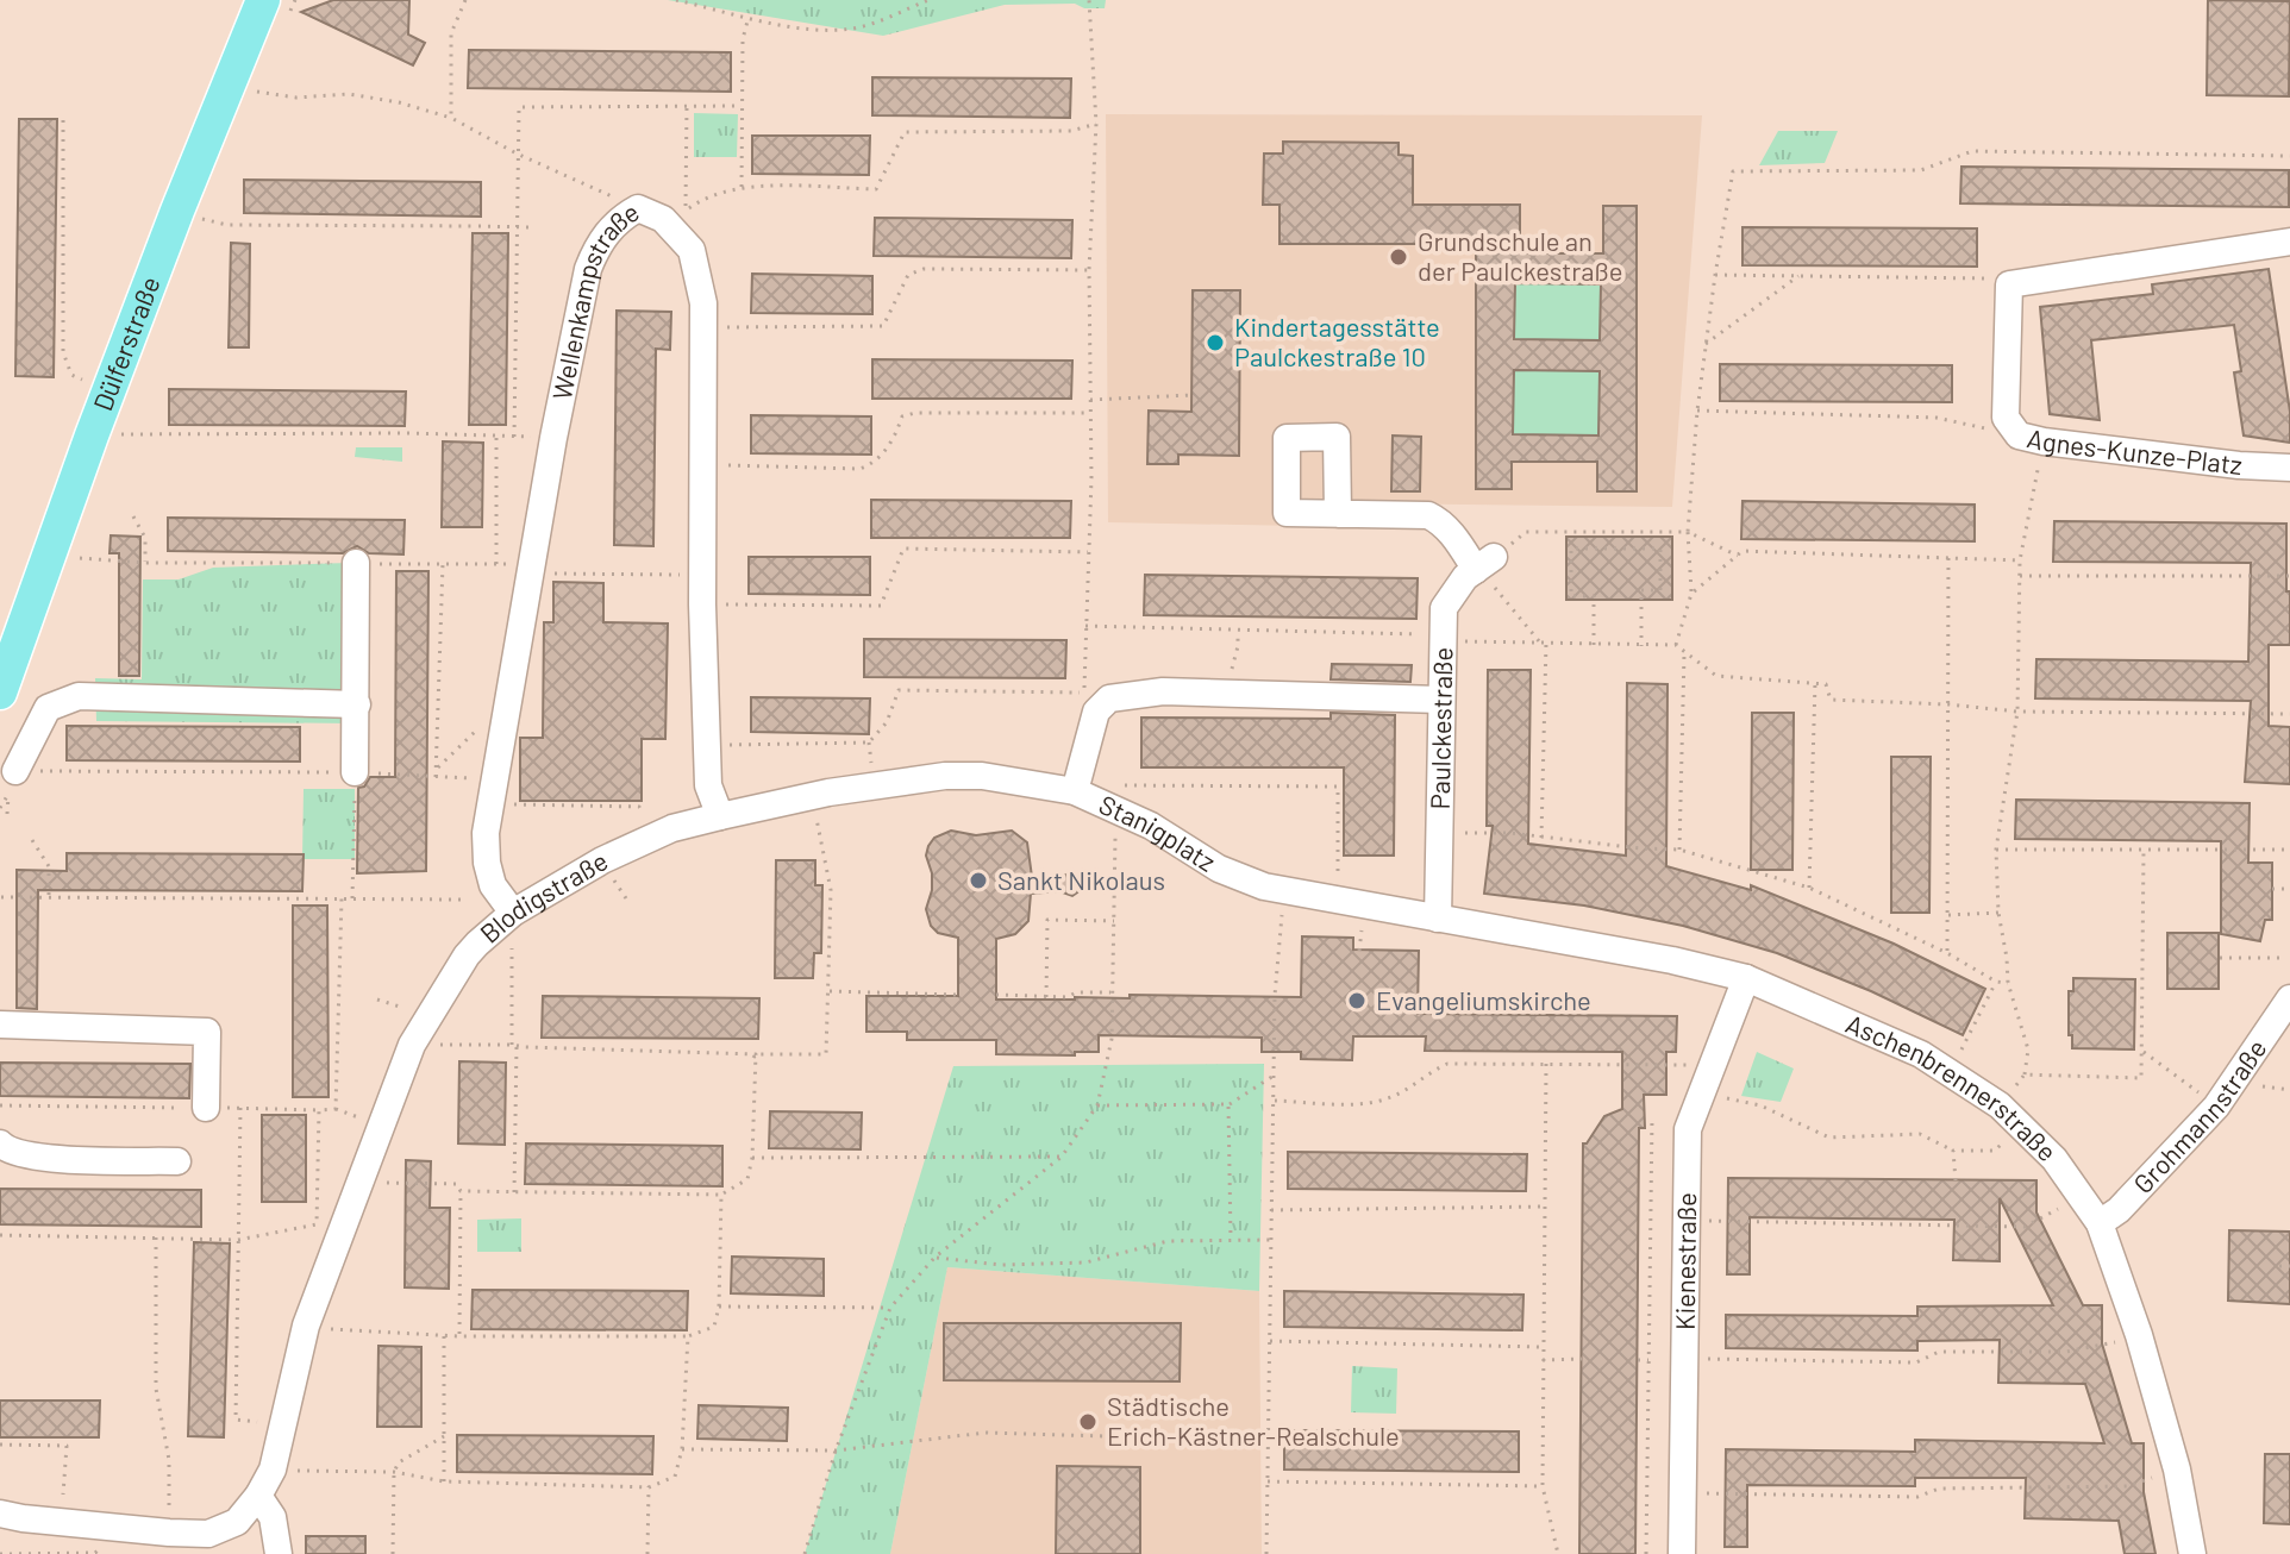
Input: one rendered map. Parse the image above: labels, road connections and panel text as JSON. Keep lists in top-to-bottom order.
{
  "streets": {
    "main road": ["Dülferstraße"],
    "street": [
      "Wellenkampstraße",
      "Agnes-Kunze-Platz",
      "Paulckestraße",
      "Stanigplatz",
      "Blodigstraße",
      "Aschenbrennerstraße",
      "Grohmannstraße",
      "Kienestraße"
    ]
  },
  "crossings": [
    ["Wellenkampstraße", "Blodigstraße"],
    ["Paulckestraße", "Stanigplatz"],
    ["Paulckestraße", "Aschenbrennerstraße"],
    ["Stanigplatz", "Blodigstraße"],
    ["Stanigplatz", "Aschenbrennerstraße"],
    ["Aschenbrennerstraße", "Grohmannstraße"],
    ["Aschenbrennerstraße", "Kienestraße"]
  ],
  "places": [
    "Grundschule an der Paulckestraße",
    "Kindertagesstätte Paulckestraße 10",
    "Sankt Nikolaus",
    "Evangeliumskirche",
    "Städtische Erich-Kästner-Realschule"
  ]
}
